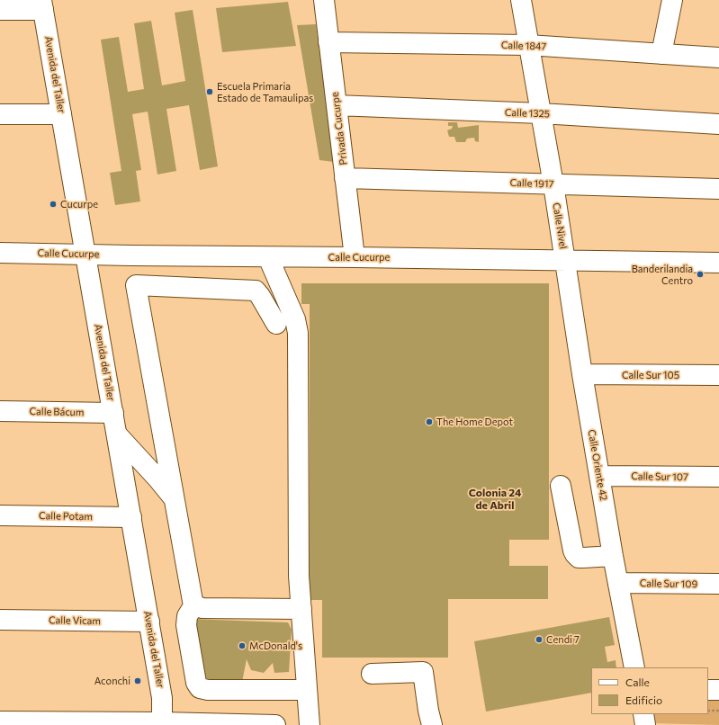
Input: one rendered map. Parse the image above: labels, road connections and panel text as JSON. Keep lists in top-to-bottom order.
{
  "streets": {
    "street": [
      "Calle 1847",
      "Avenida del Taller",
      "Calle 1325",
      "Privada Cucurpe",
      "Calle 1917",
      "Calle Nivel",
      "Calle Cucurpe",
      "Calle Sur 105",
      "Calle Bácum",
      "Calle Oriente 42",
      "Calle Sur 107",
      "Calle Potam",
      "Calle Sur 109",
      "Calle Vicam"
    ]
  },
  "crossings": [
    ["Calle 1847", "Privada Cucurpe"],
    ["Calle 1847", "Calle Nivel"],
    ["Avenida del Taller", "Calle Cucurpe"],
    ["Avenida del Taller", "Calle Bácum"],
    ["Avenida del Taller", "Calle Potam"],
    ["Avenida del Taller", "Calle Vicam"],
    ["Calle 1325", "Privada Cucurpe"],
    ["Calle 1325", "Calle Nivel"],
    ["Privada Cucurpe", "Calle 1917"],
    ["Privada Cucurpe", "Calle Cucurpe"],
    ["Calle 1917", "Calle Nivel"],
    ["Calle Nivel", "Calle Cucurpe"],
    ["Calle Nivel", "Calle Oriente 42"],
    ["Calle Cucurpe", "Calle Oriente 42"],
    ["Calle Sur 105", "Calle Oriente 42"],
    ["Calle Oriente 42", "Calle Sur 107"],
    ["Calle Oriente 42", "Calle Sur 109"]
  ],
  "districts": ["Colonia 24 de Abril"],
  "places": [
    "Escuela Primaria Estado de Tamaulipas",
    "Cucurpe",
    "Banderilandia Centro",
    "The Home Depot",
    "Cendi 7",
    "McDonald's",
    "Aconchi"
  ],
  "legend": ["Calle", "Edificio"]
}
